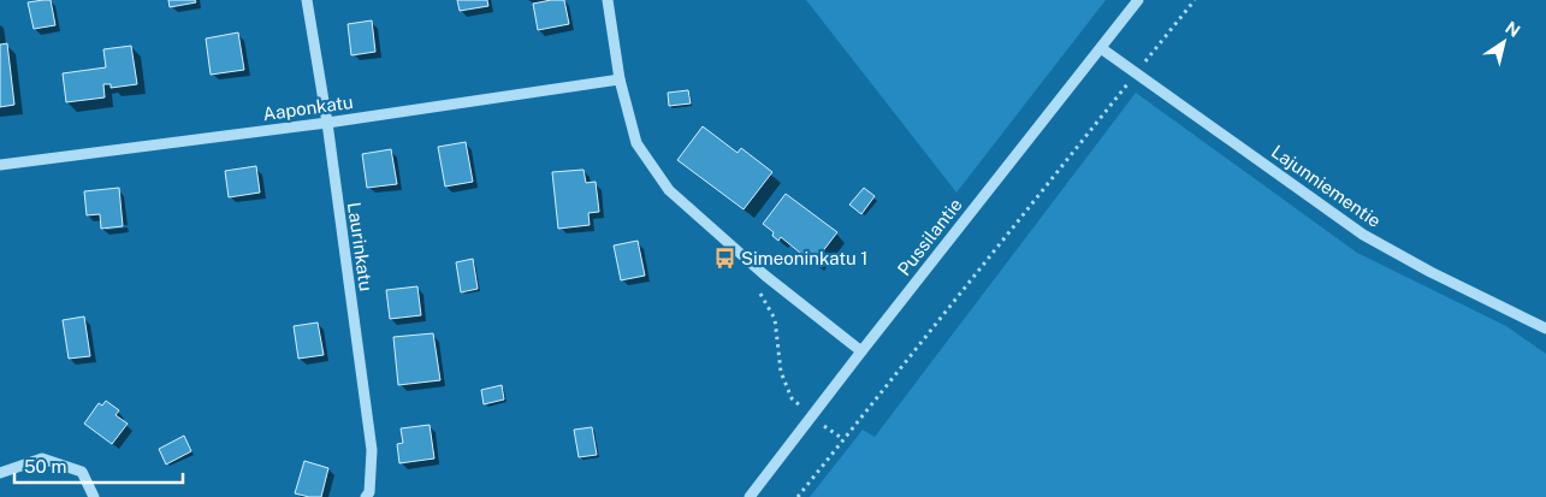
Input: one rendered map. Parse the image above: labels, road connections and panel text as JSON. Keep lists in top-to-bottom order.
{
  "streets": {
    "street": [
      "Aaponkatu",
      "Lajunniementie",
      "Pussilantie",
      "Laurinkatu"
    ]
  },
  "crossings": [
    ["Aaponkatu", "Laurinkatu"],
    ["Lajunniementie", "Pussilantie"]
  ],
  "places": {
    "bus stop": ["Simeoninkatu 1"]
  },
  "scale_bar": "50 m",
  "north": "top right"
}
